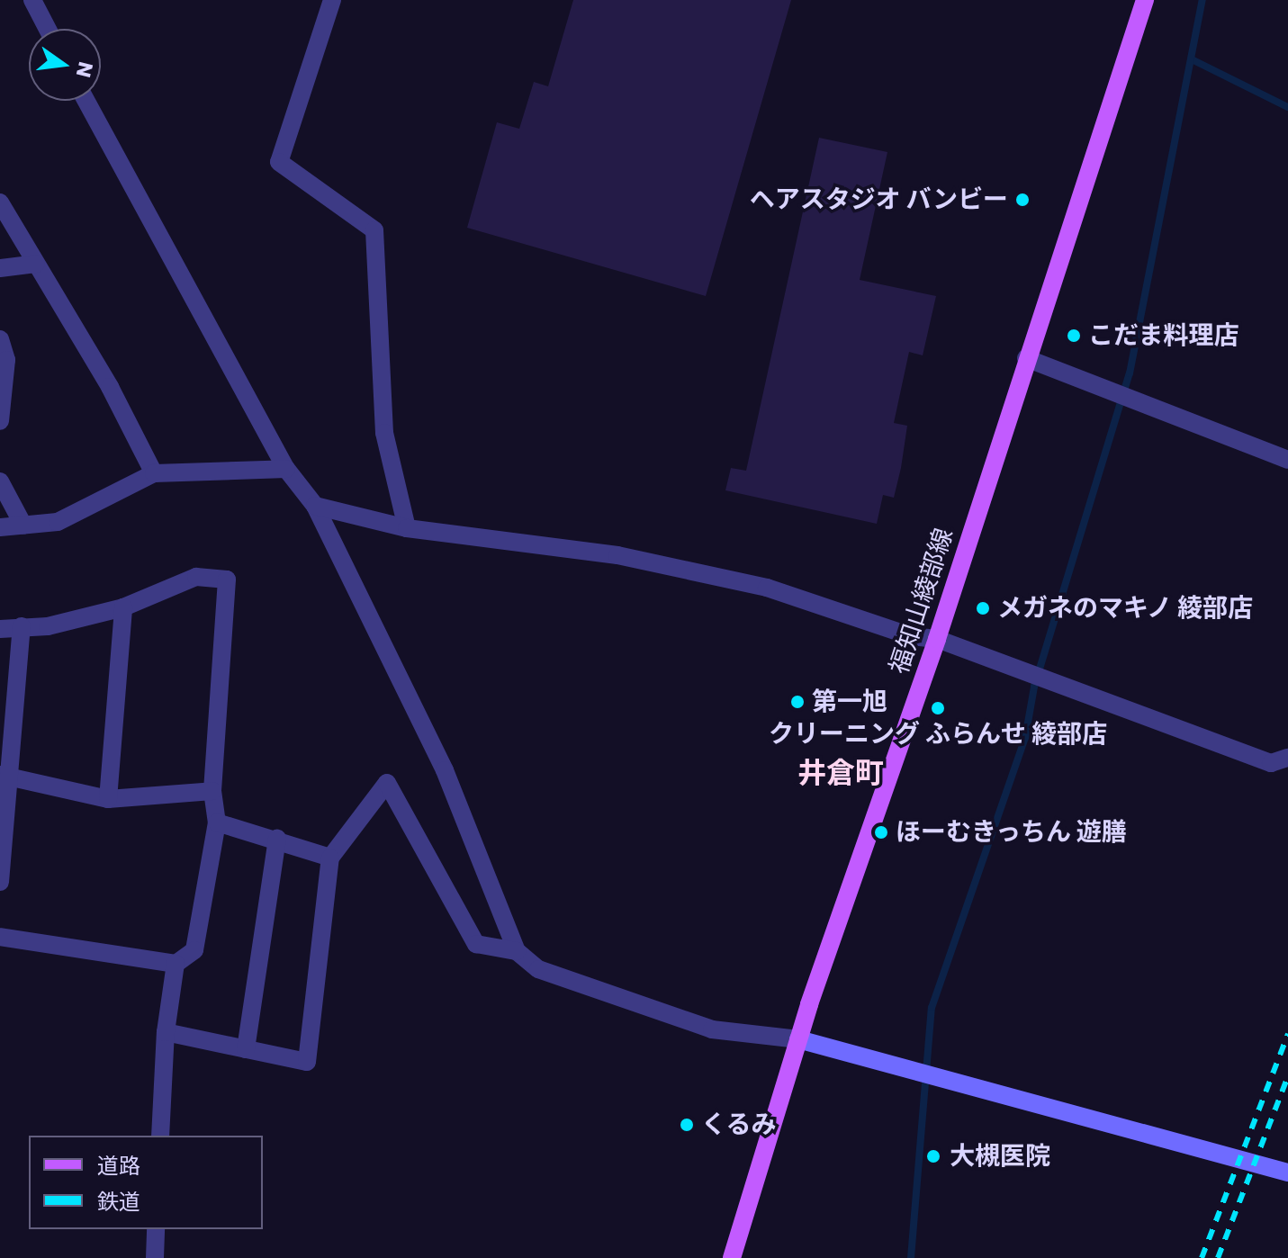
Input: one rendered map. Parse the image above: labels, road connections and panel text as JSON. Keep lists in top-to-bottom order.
{
  "streets": {
    "main road": ["福知山綾部線"]
  },
  "districts": ["井倉町"],
  "places": [
    "ヘアスタジオ バンビー",
    "こだま料理店",
    "メガネのマキノ 綾部店",
    "第一旭",
    "クリーニング ふらんせ 綾部店",
    "ほーむきっちん 遊膳",
    "くるみ",
    "大槻医院"
  ],
  "legend": ["道路", "鉄道"],
  "north": "right"
}
